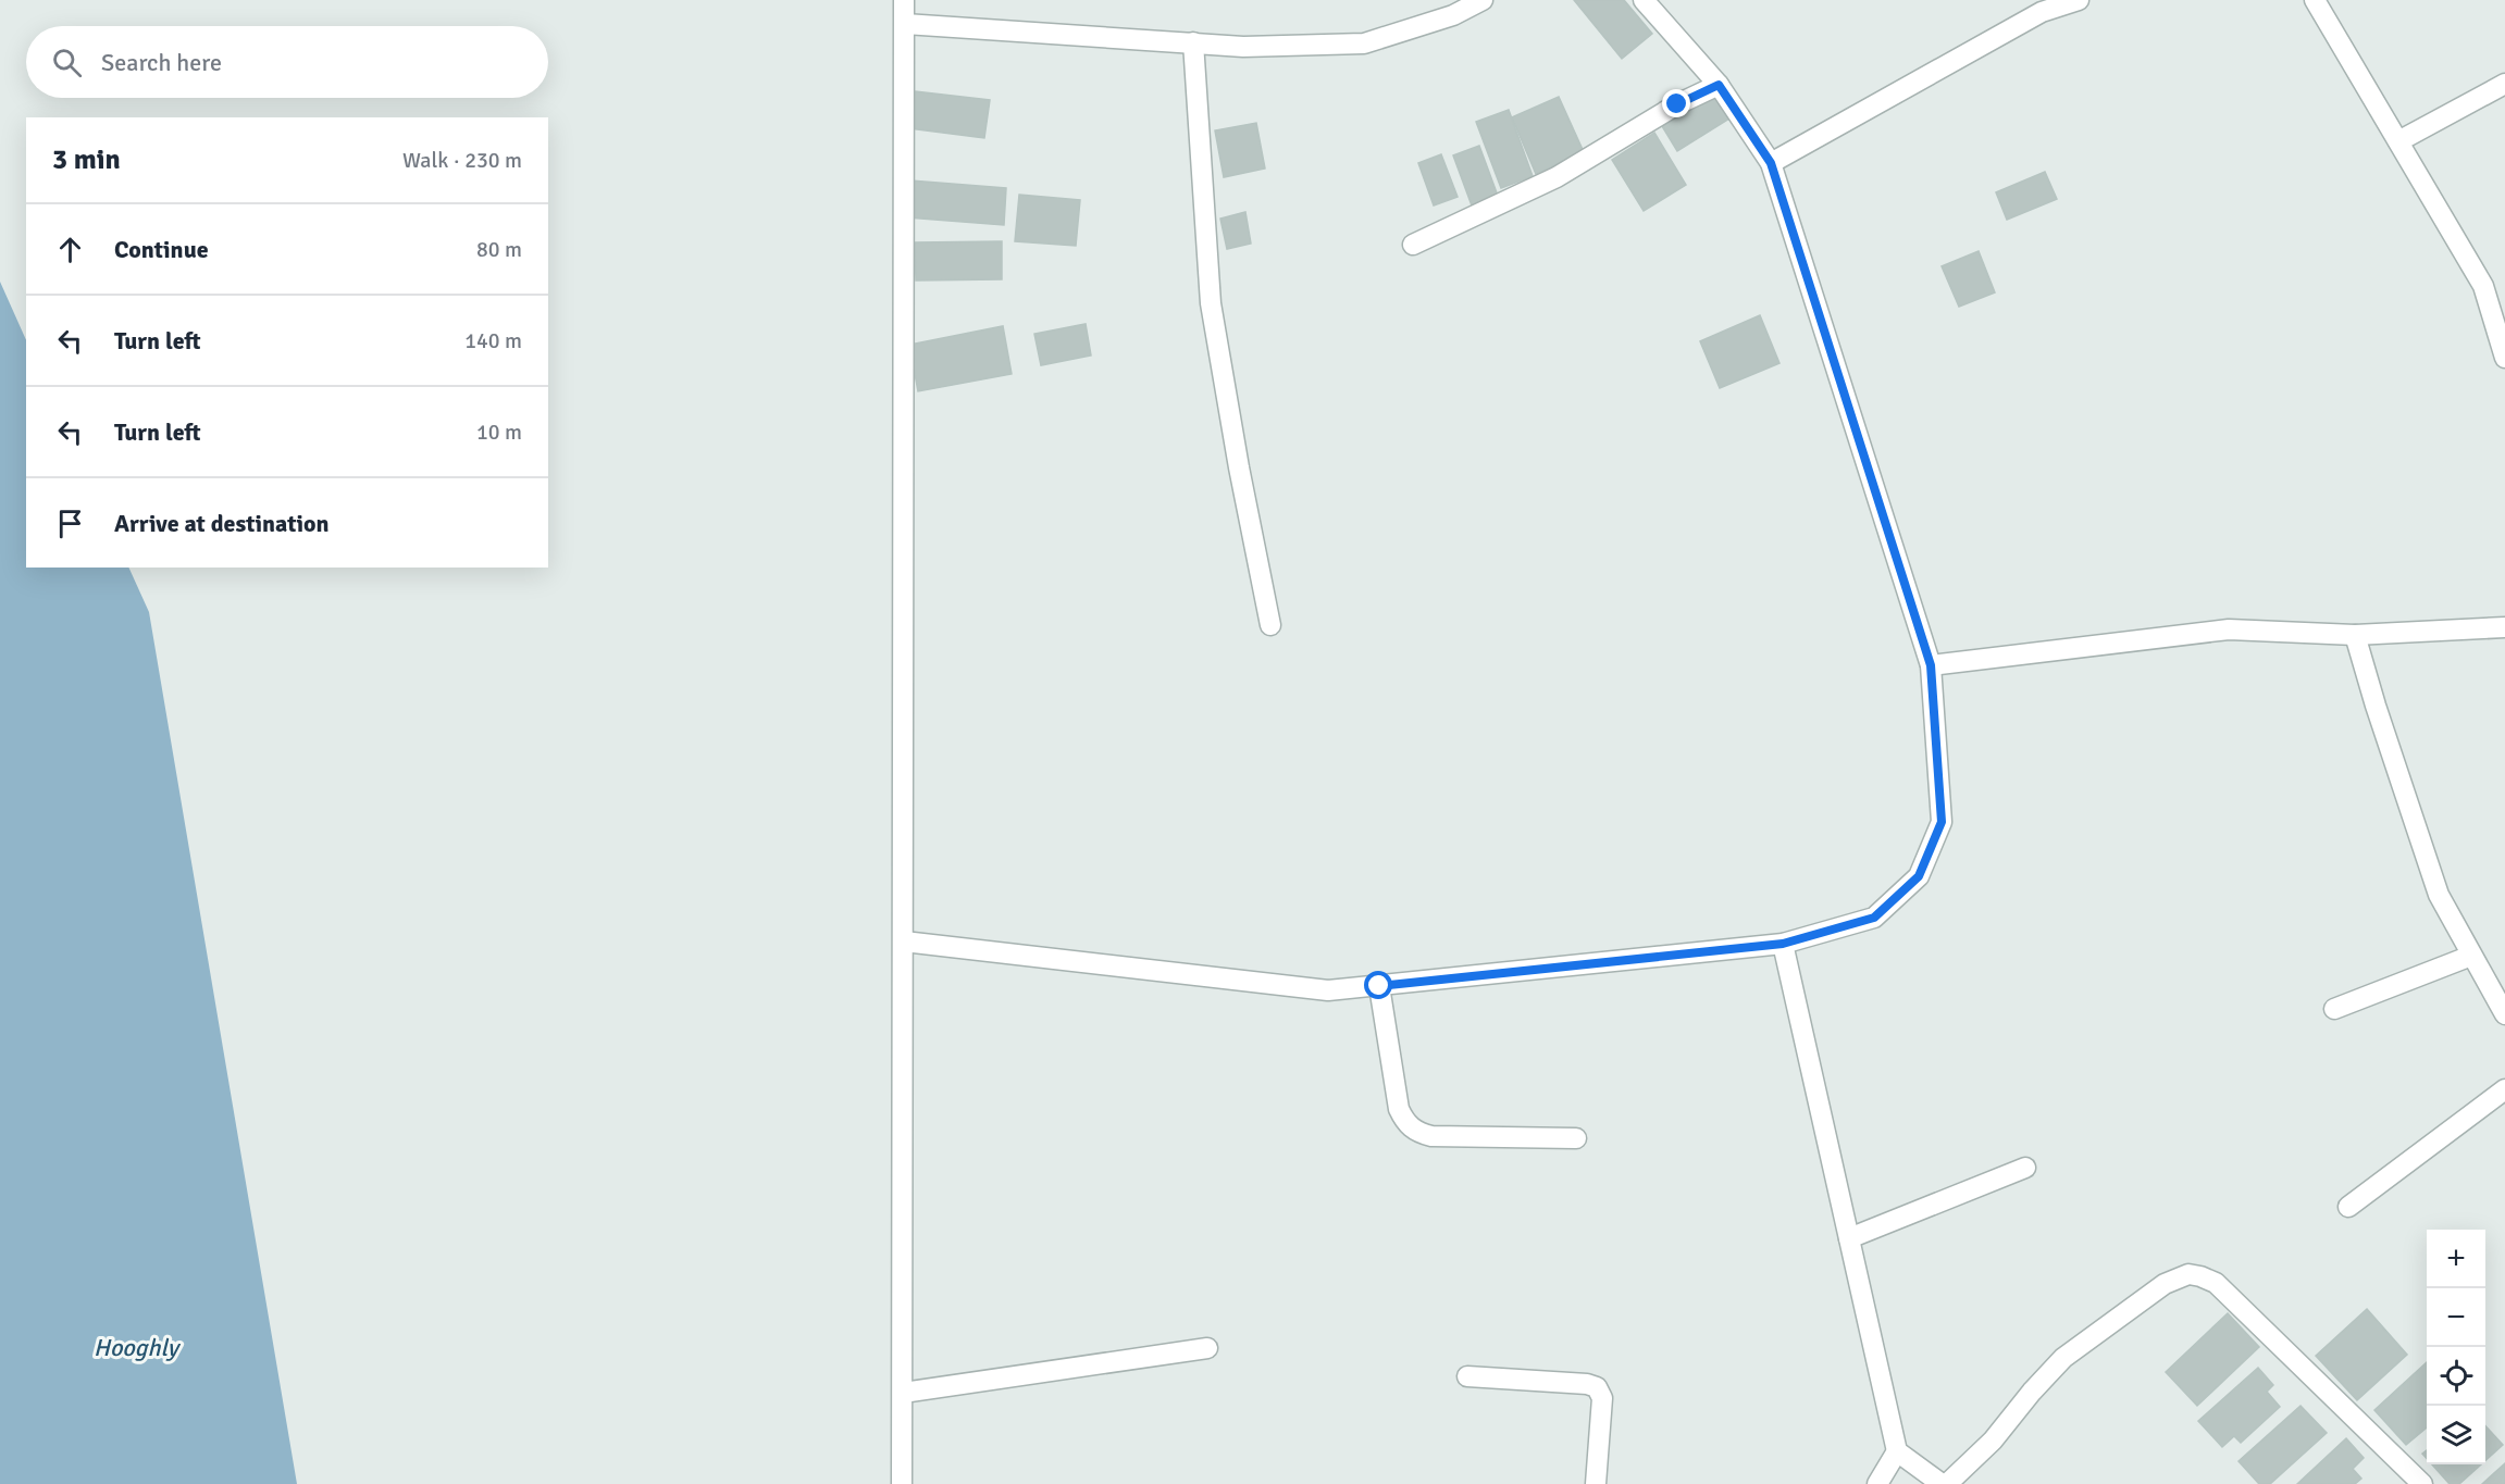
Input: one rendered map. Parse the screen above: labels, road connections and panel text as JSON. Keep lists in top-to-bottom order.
{
  "water": ["Hooghly"],
  "page": {
    "search": "Search here",
    "heading": ["3 min", "Walk · 230 m"],
    "list": [
      ["Continue", "80 m"],
      ["Turn left", "140 m"],
      ["Turn left", "10 m"],
      "Arrive at destination"
    ],
    "map_buttons": ["+", "−"]
  }
}
